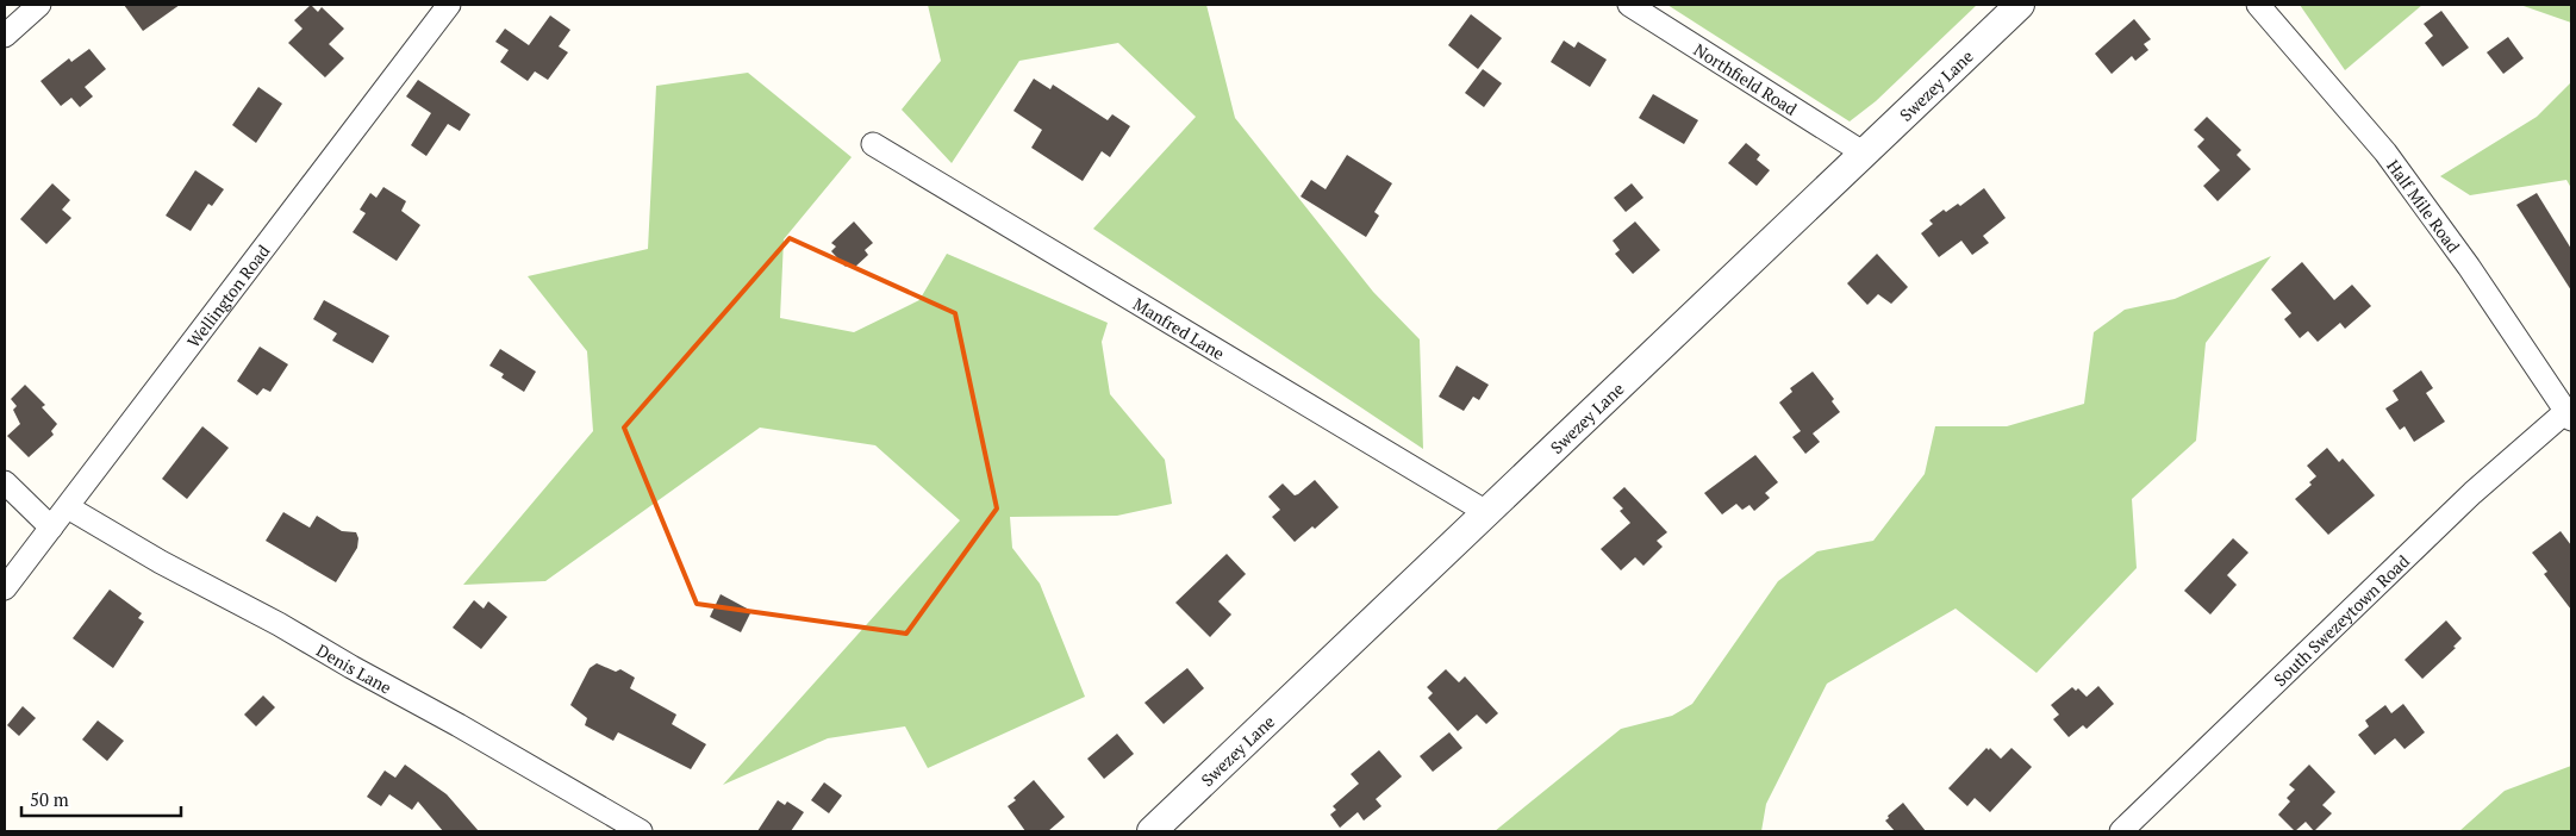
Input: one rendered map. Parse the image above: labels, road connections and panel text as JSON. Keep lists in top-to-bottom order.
{
  "streets": {
    "street": [
      "Northfield Road",
      "Swezey Lane",
      "Half Mile Road",
      "Wellington Road",
      "Manfred Lane",
      "South Swezeytown Road",
      "Denis Lane"
    ]
  },
  "crossings": [
    ["Northfield Road", "Swezey Lane"],
    ["Swezey Lane", "Manfred Lane"],
    ["Half Mile Road", "South Swezeytown Road"],
    ["Wellington Road", "Denis Lane"]
  ],
  "scale_bar": "50 m"
}
